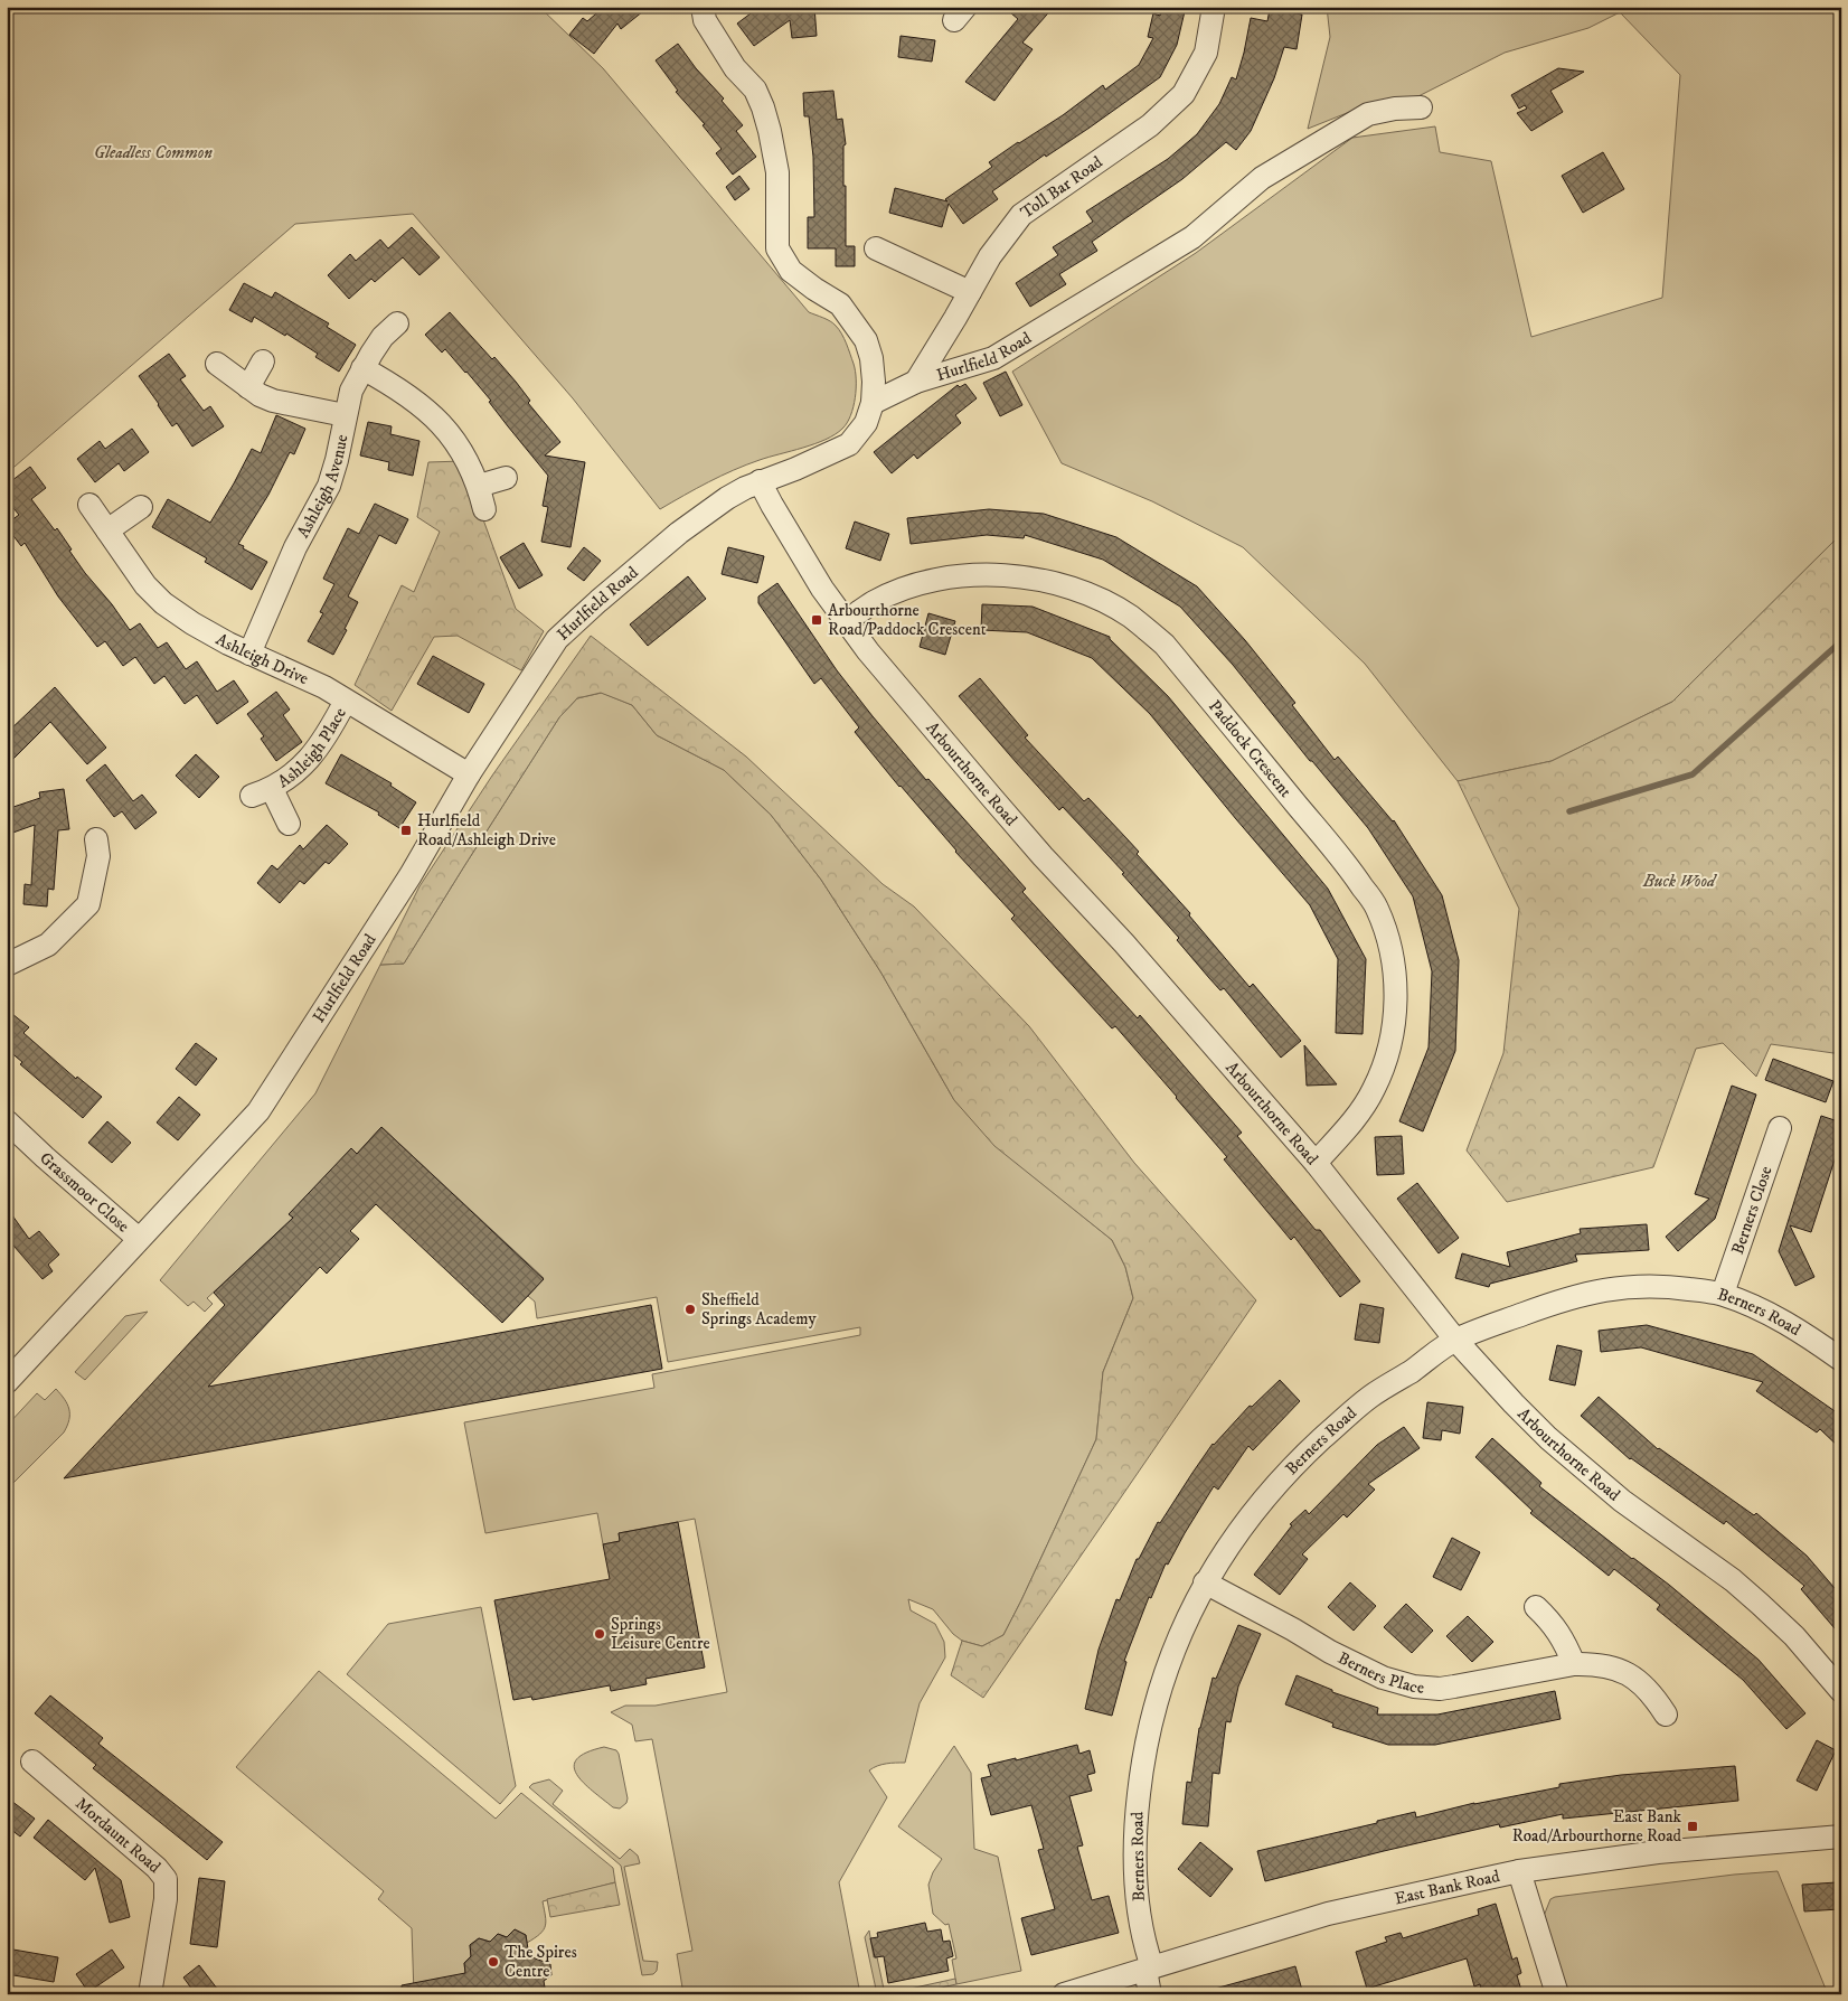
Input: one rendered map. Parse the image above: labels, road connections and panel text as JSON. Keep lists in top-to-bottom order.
{
  "streets": {
    "street": [
      "Toll Bar Road",
      "Hurlfield Road",
      "Ashleigh Avenue",
      "Ashleigh Drive",
      "Ashleigh Place",
      "Paddock Crescent",
      "Arbourthorne Road",
      "Grassmoor Close",
      "Berners Close",
      "Berners Road",
      "Berners Place",
      "Mordaunt Road",
      "East Bank Road"
    ]
  },
  "crossings": [
    ["Toll Bar Road", "Hurlfield Road"],
    ["Hurlfield Road", "Ashleigh Drive"],
    ["Hurlfield Road", "Arbourthorne Road"],
    ["Hurlfield Road", "Grassmoor Close"],
    ["Ashleigh Avenue", "Ashleigh Drive"],
    ["Ashleigh Drive", "Ashleigh Place"],
    ["Paddock Crescent", "Arbourthorne Road"],
    ["Arbourthorne Road", "Berners Road"],
    ["Berners Close", "Berners Road"],
    ["Berners Road", "Berners Place"],
    ["Berners Road", "East Bank Road"]
  ],
  "parks": ["Gleadless Common", "Buck Wood"],
  "places": {
    "transit": ["Arbourthorne Road/Paddock Crescent", "Hurlfield Road/Ashleigh Drive", "East Bank Road/Arbourthorne Road"],
    "other": ["Sheffield Springs Academy", "Springs Leisure Centre", "The Spires Centre"]
  }
}
